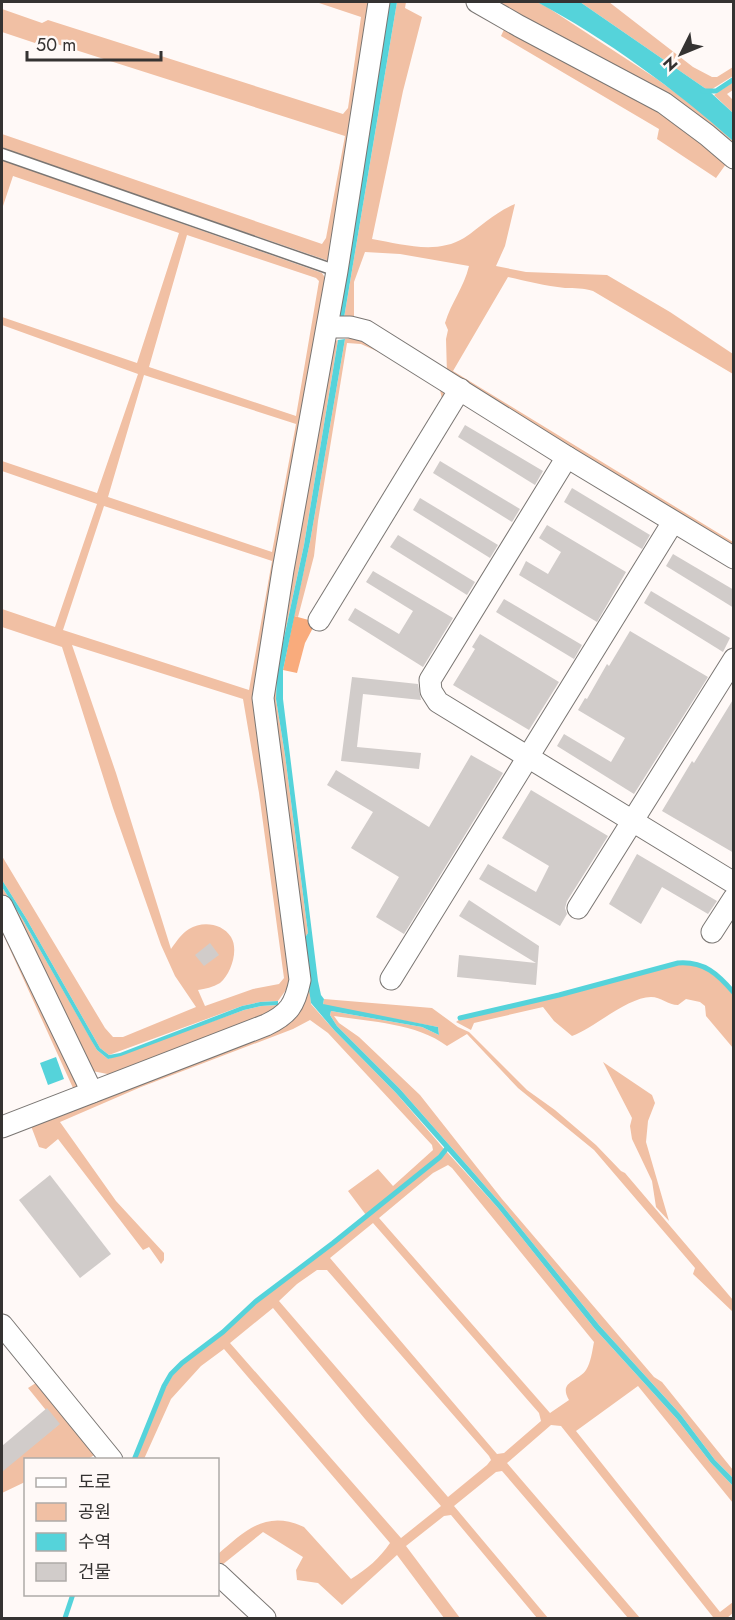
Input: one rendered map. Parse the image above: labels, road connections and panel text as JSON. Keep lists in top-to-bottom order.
{
  "legend": [
    "도로",
    "공원",
    "수역",
    "건물"
  ],
  "scale_bar": "50 m",
  "north": "bottom left"
}
